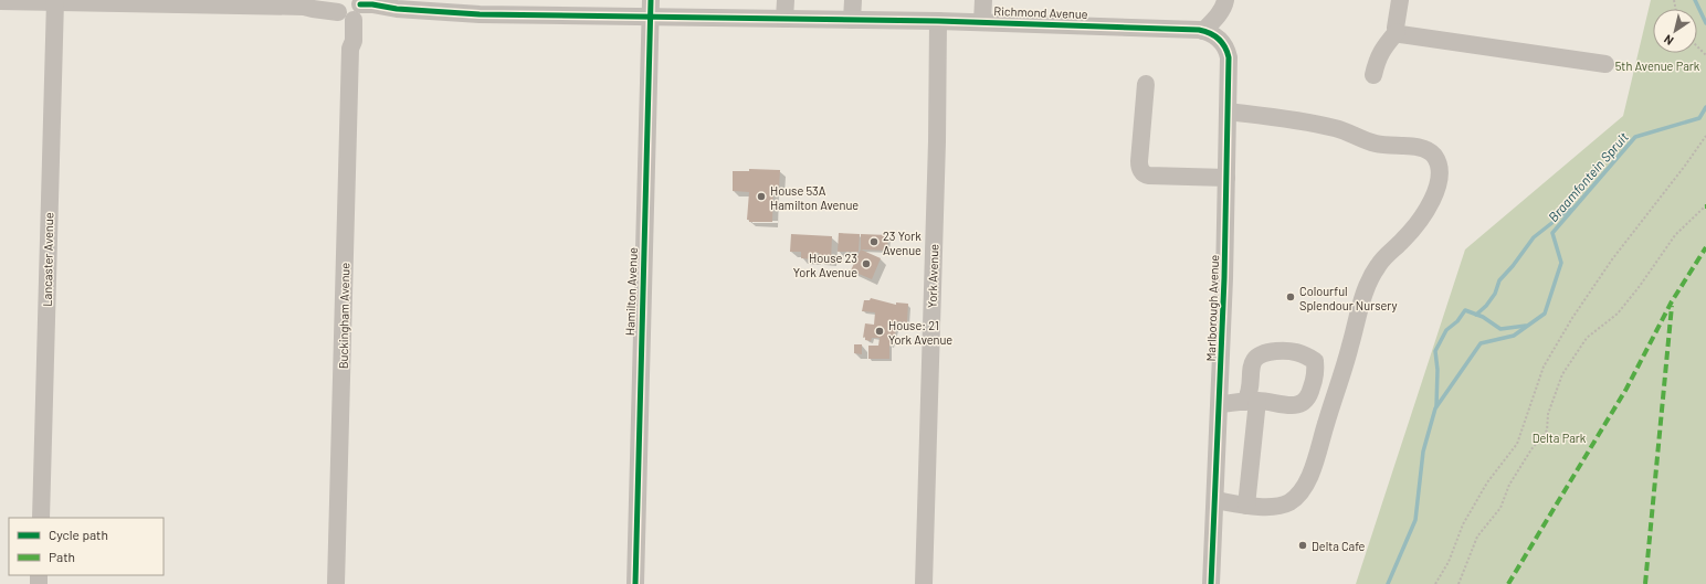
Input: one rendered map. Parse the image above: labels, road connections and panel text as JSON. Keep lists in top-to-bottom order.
{
  "streets": {
    "street": [
      "Richmond Avenue",
      "Lancaster Avenue",
      "York Avenue",
      "Hamilton Avenue",
      "Marlborough Avenue",
      "Buckingham Avenue"
    ]
  },
  "crossings": [
    ["Richmond Avenue", "Lancaster Avenue"],
    ["Richmond Avenue", "York Avenue"],
    ["Richmond Avenue", "Hamilton Avenue"],
    ["Richmond Avenue", "Marlborough Avenue"],
    ["Richmond Avenue", "Buckingham Avenue"]
  ],
  "water": ["Braamfontein Spruit"],
  "parks": ["5th Avenue Park", "Delta Park"],
  "places": [
    "House 53A Hamilton Avenue",
    "23 York Avenue",
    "House 23 York Avenue",
    "Colourful Splendour Nursery",
    "House: 21 York Avenue",
    "Delta Cafe"
  ],
  "legend": ["Cycle path", "Path"],
  "north": "bottom left"
}
